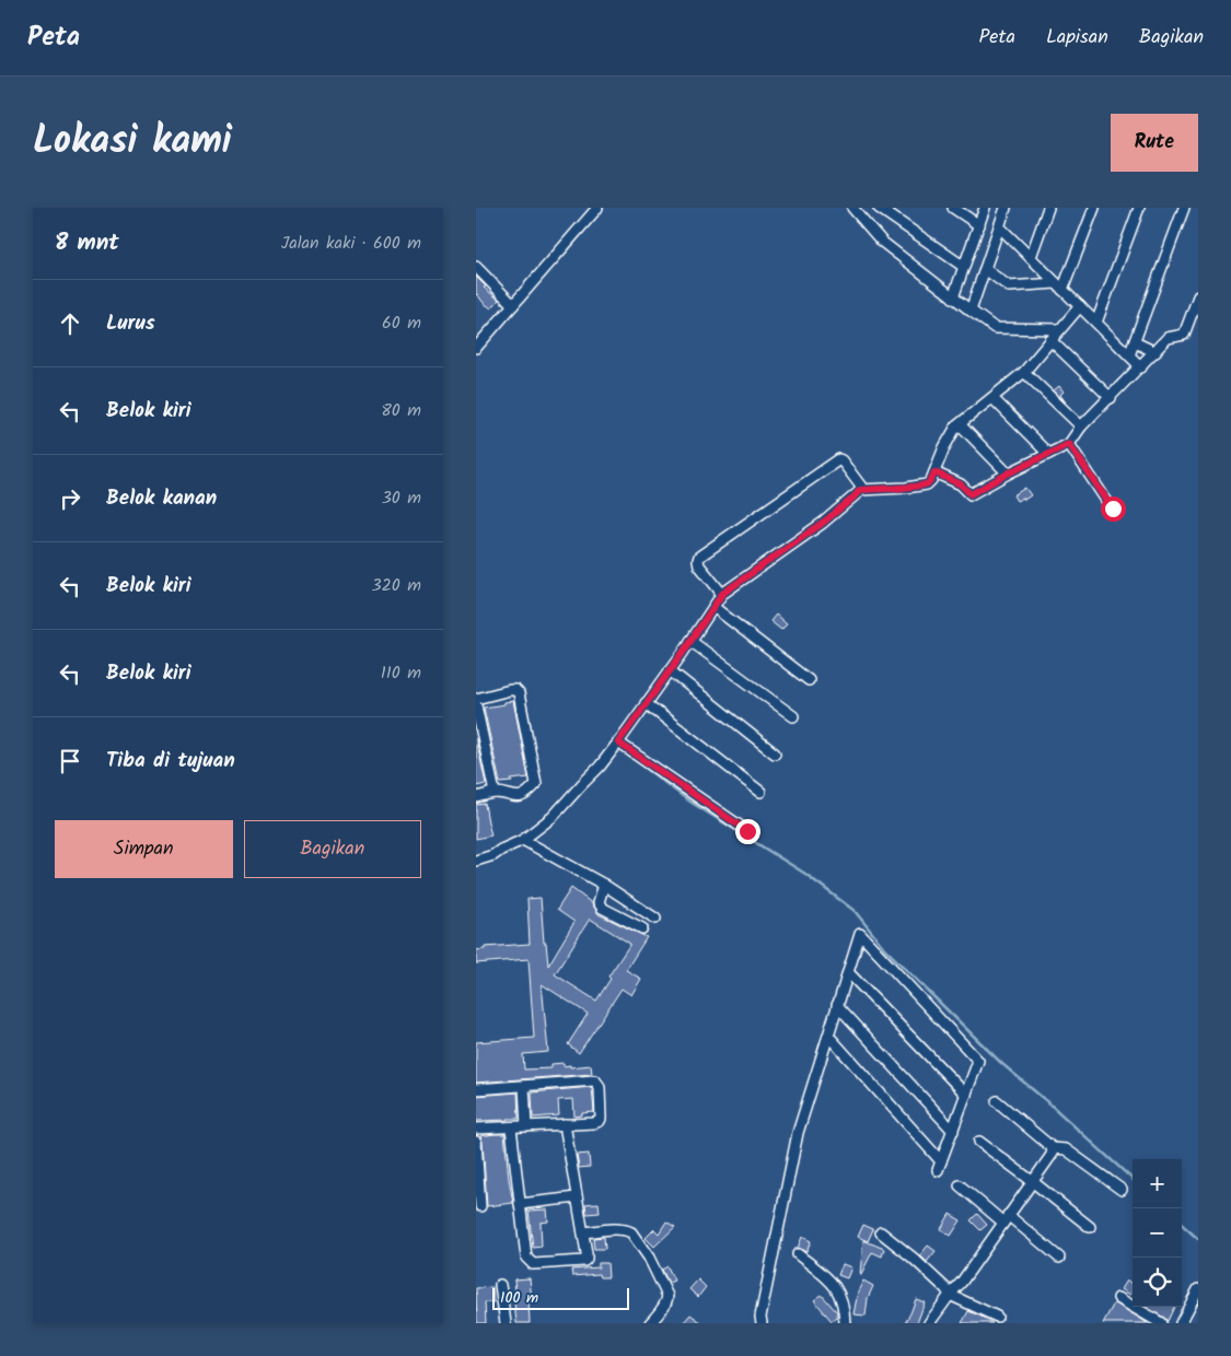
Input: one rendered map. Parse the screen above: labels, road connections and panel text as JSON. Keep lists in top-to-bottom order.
{
  "scale_bar": "100 m",
  "page": {
    "header": "Peta",
    "nav": ["Peta", "Lapisan", "Bagikan"],
    "title": "Lokasi kami",
    "buttons": [
      "Rute",
      ["Simpan", "Bagikan"]
    ],
    "heading": ["8 mnt", "Jalan kaki · 600 m"],
    "list": [
      ["Lurus", "60 m"],
      ["Belok kiri", "80 m"],
      ["Belok kanan", "30 m"],
      ["Belok kiri", "320 m"],
      ["Belok kiri", "110 m"],
      "Tiba di tujuan"
    ],
    "map_buttons": ["+", "−"],
    "scale": "100 m"
  }
}
